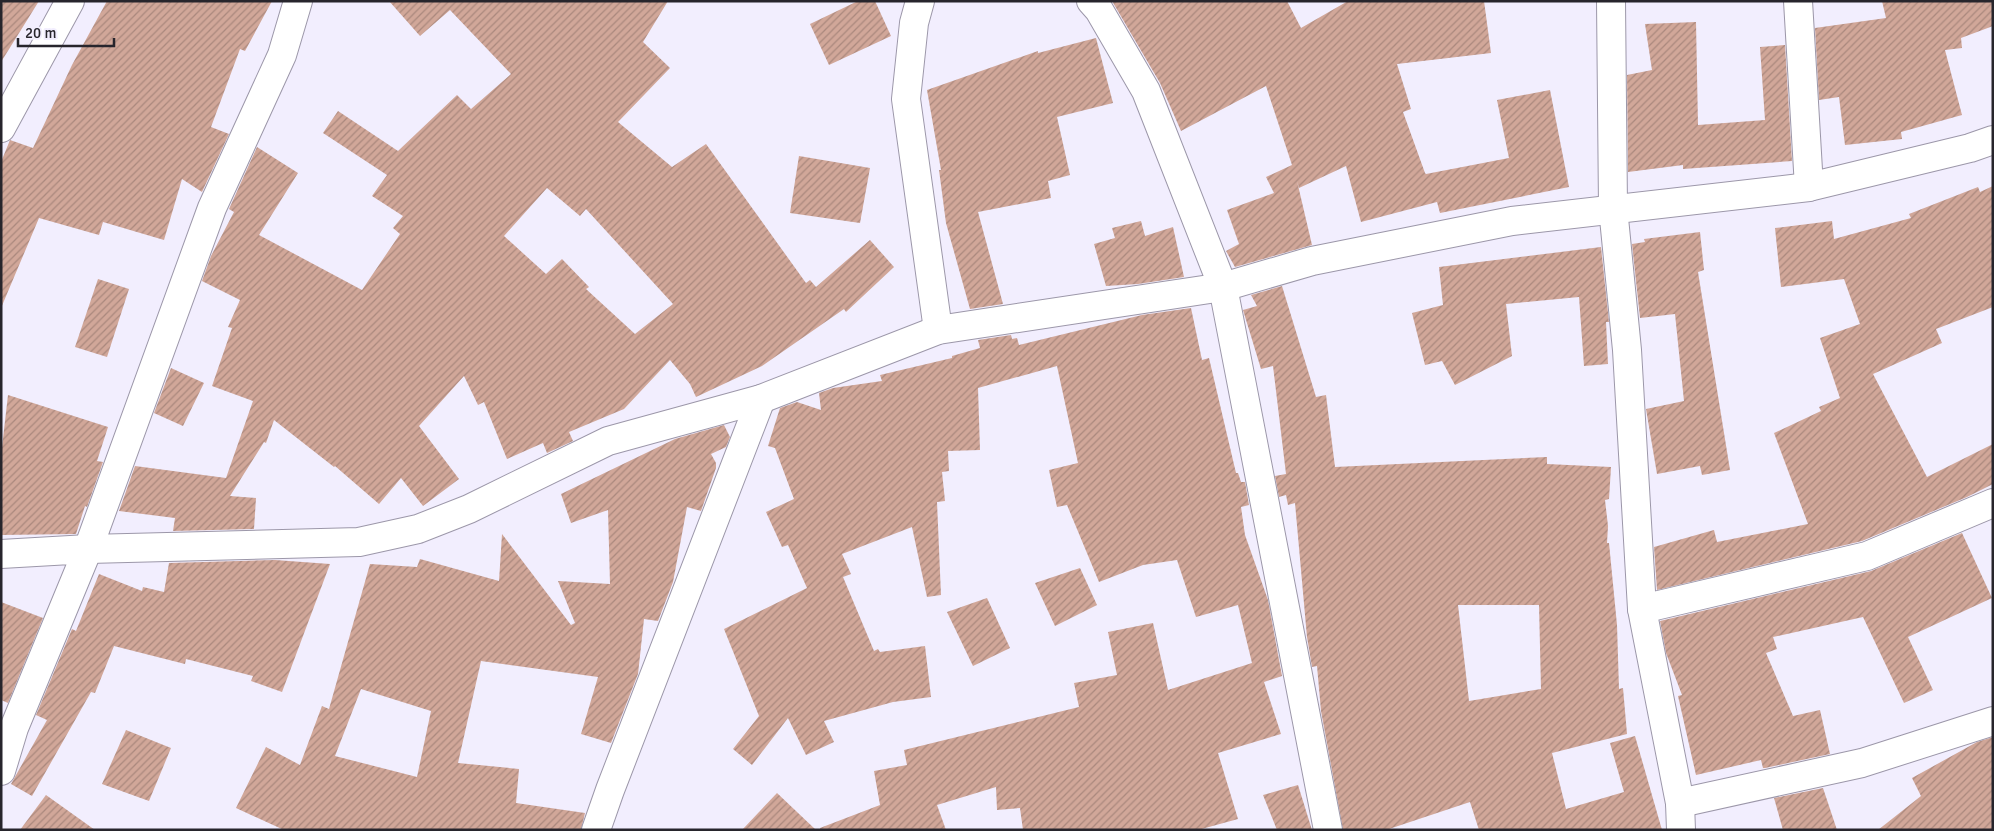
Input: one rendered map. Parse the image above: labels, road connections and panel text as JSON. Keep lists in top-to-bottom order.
{
  "scale_bar": "20 m"
}
